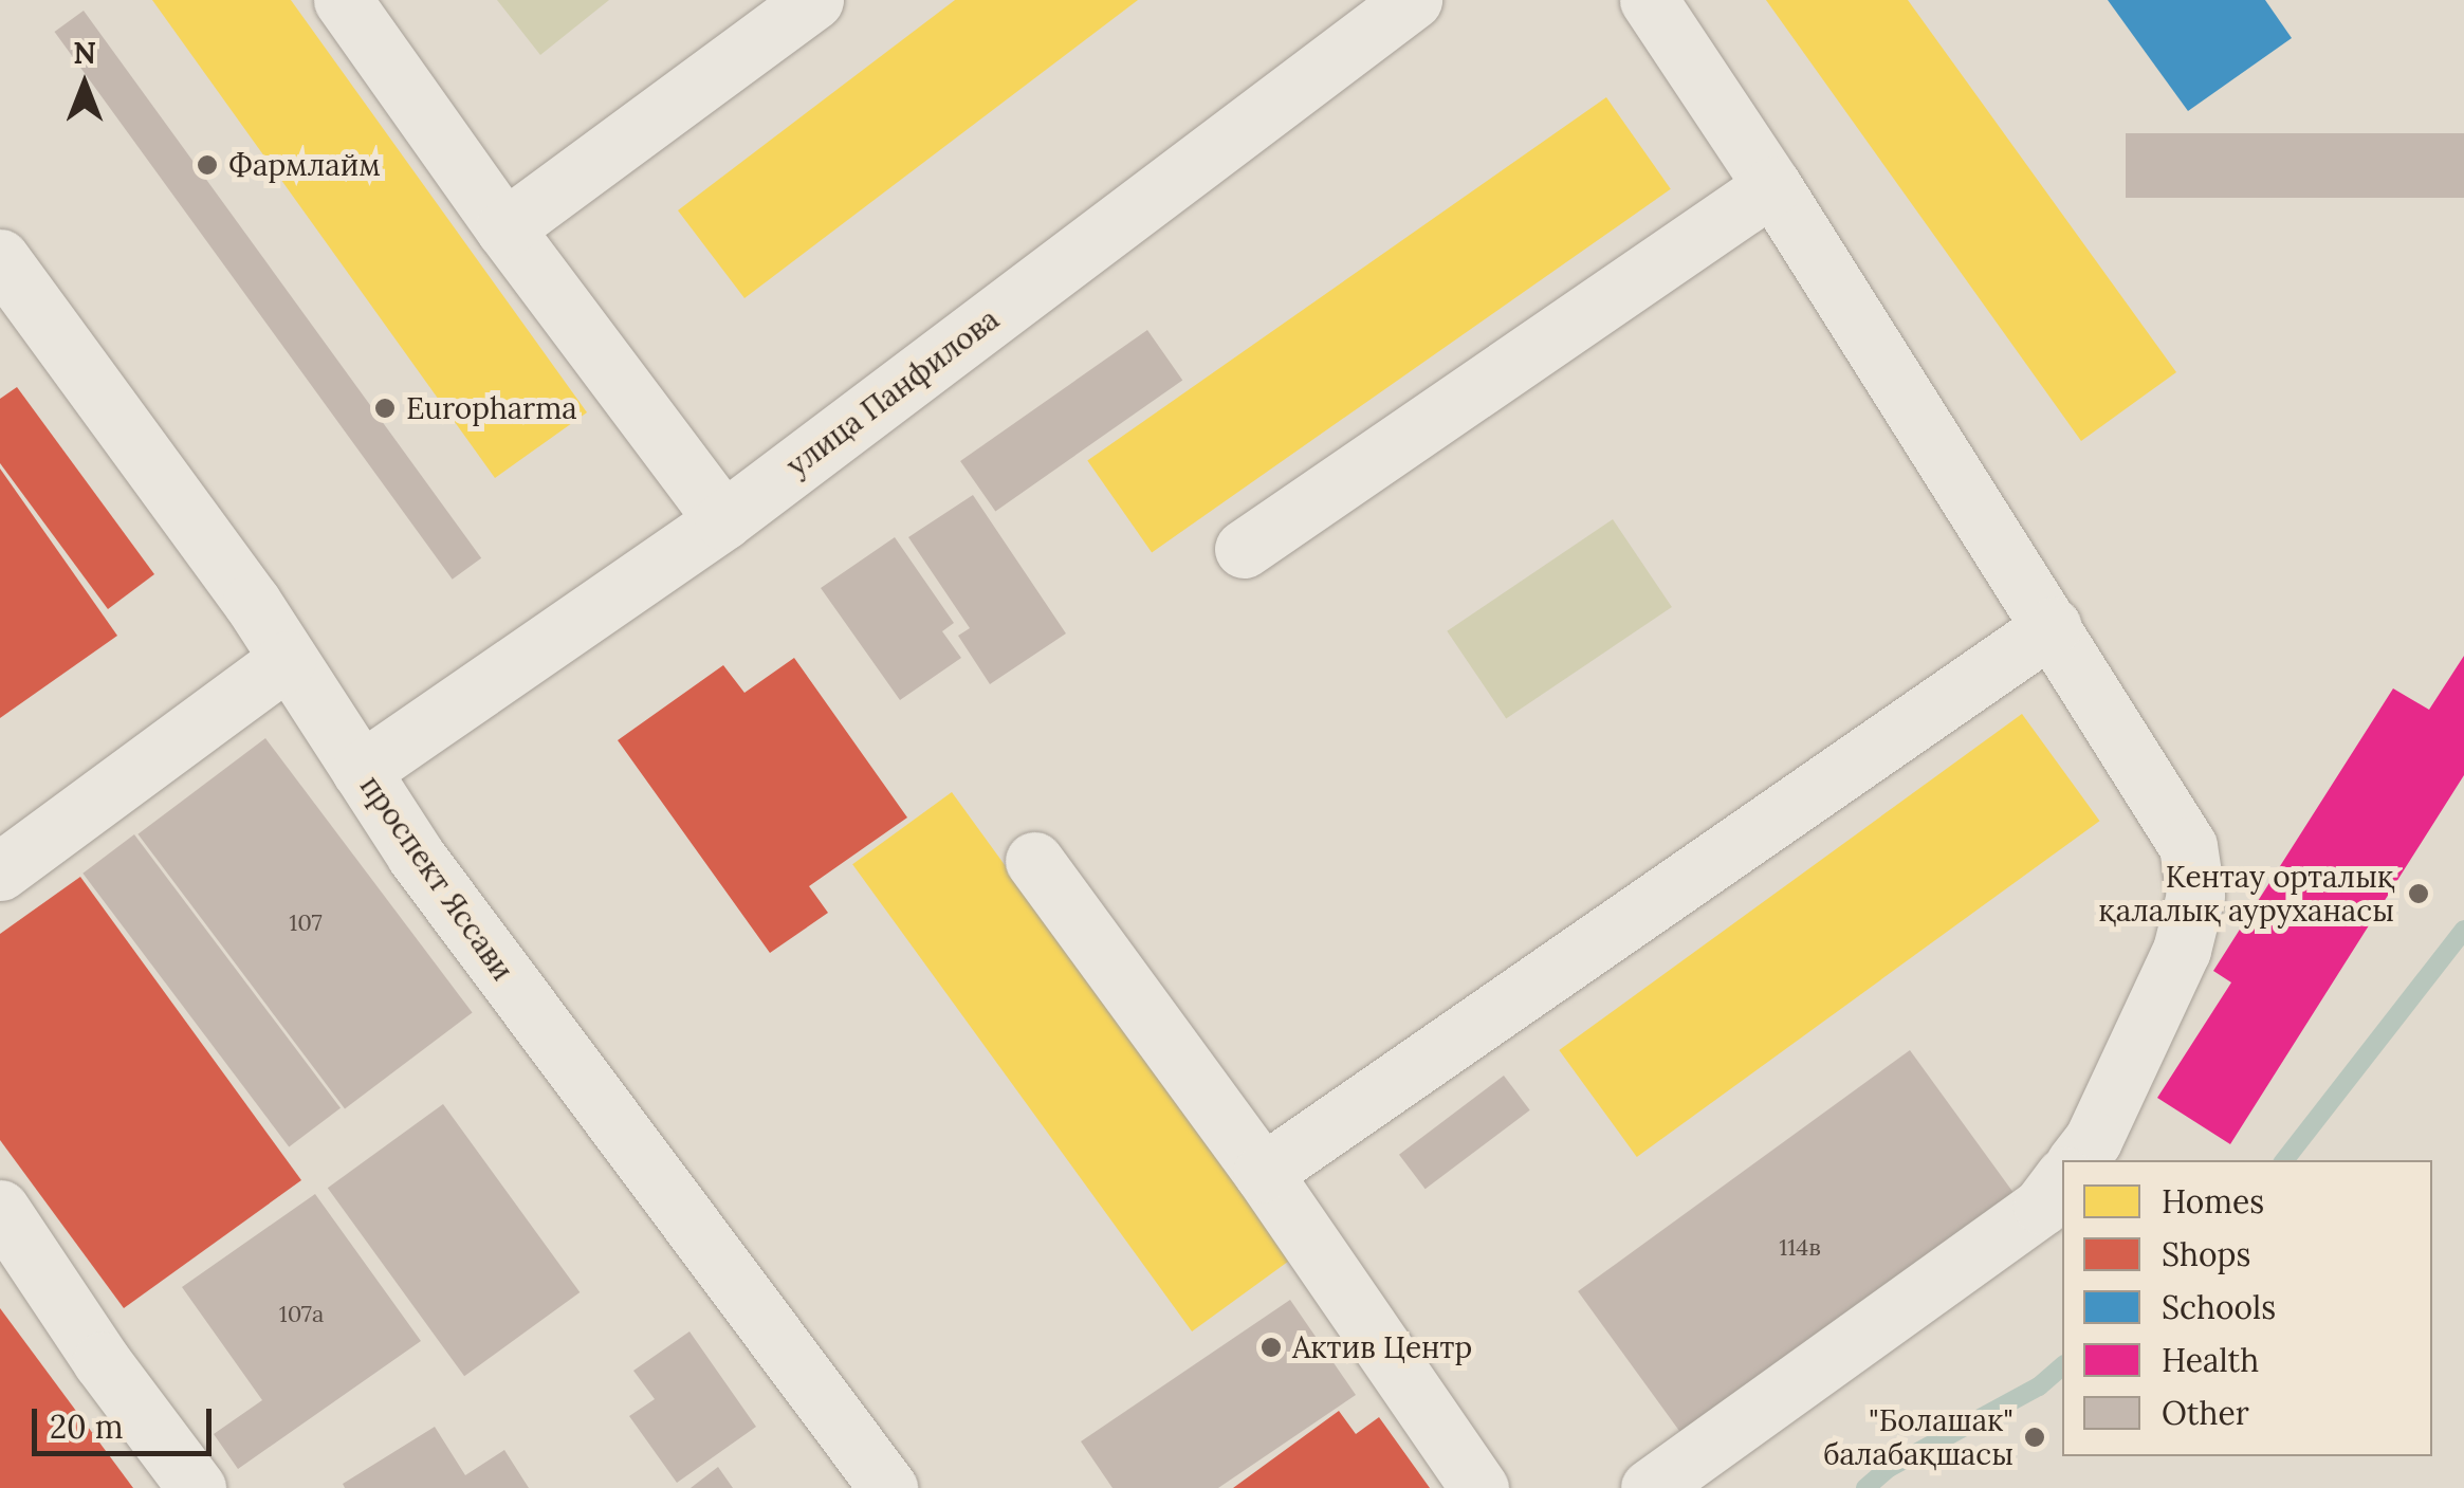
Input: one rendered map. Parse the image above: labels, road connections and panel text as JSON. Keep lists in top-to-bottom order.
{
  "streets": {
    "street": ["улица Панфилова", "проспект Яссави"]
  },
  "crossings": [
    ["улица Панфилова", "проспект Яссави"]
  ],
  "places": [
    "Фармлайм",
    "Europharma",
    "Кентау орталық қалалық ауруханасы",
    "Актив Центр",
    "\"Болашак\" балабақшасы"
  ],
  "house_numbers": ["107", "114в", "107а"],
  "legend": [
    "Homes",
    "Shops",
    "Schools",
    "Health",
    "Other"
  ],
  "scale_bar": "20 m",
  "north": "top"
}
